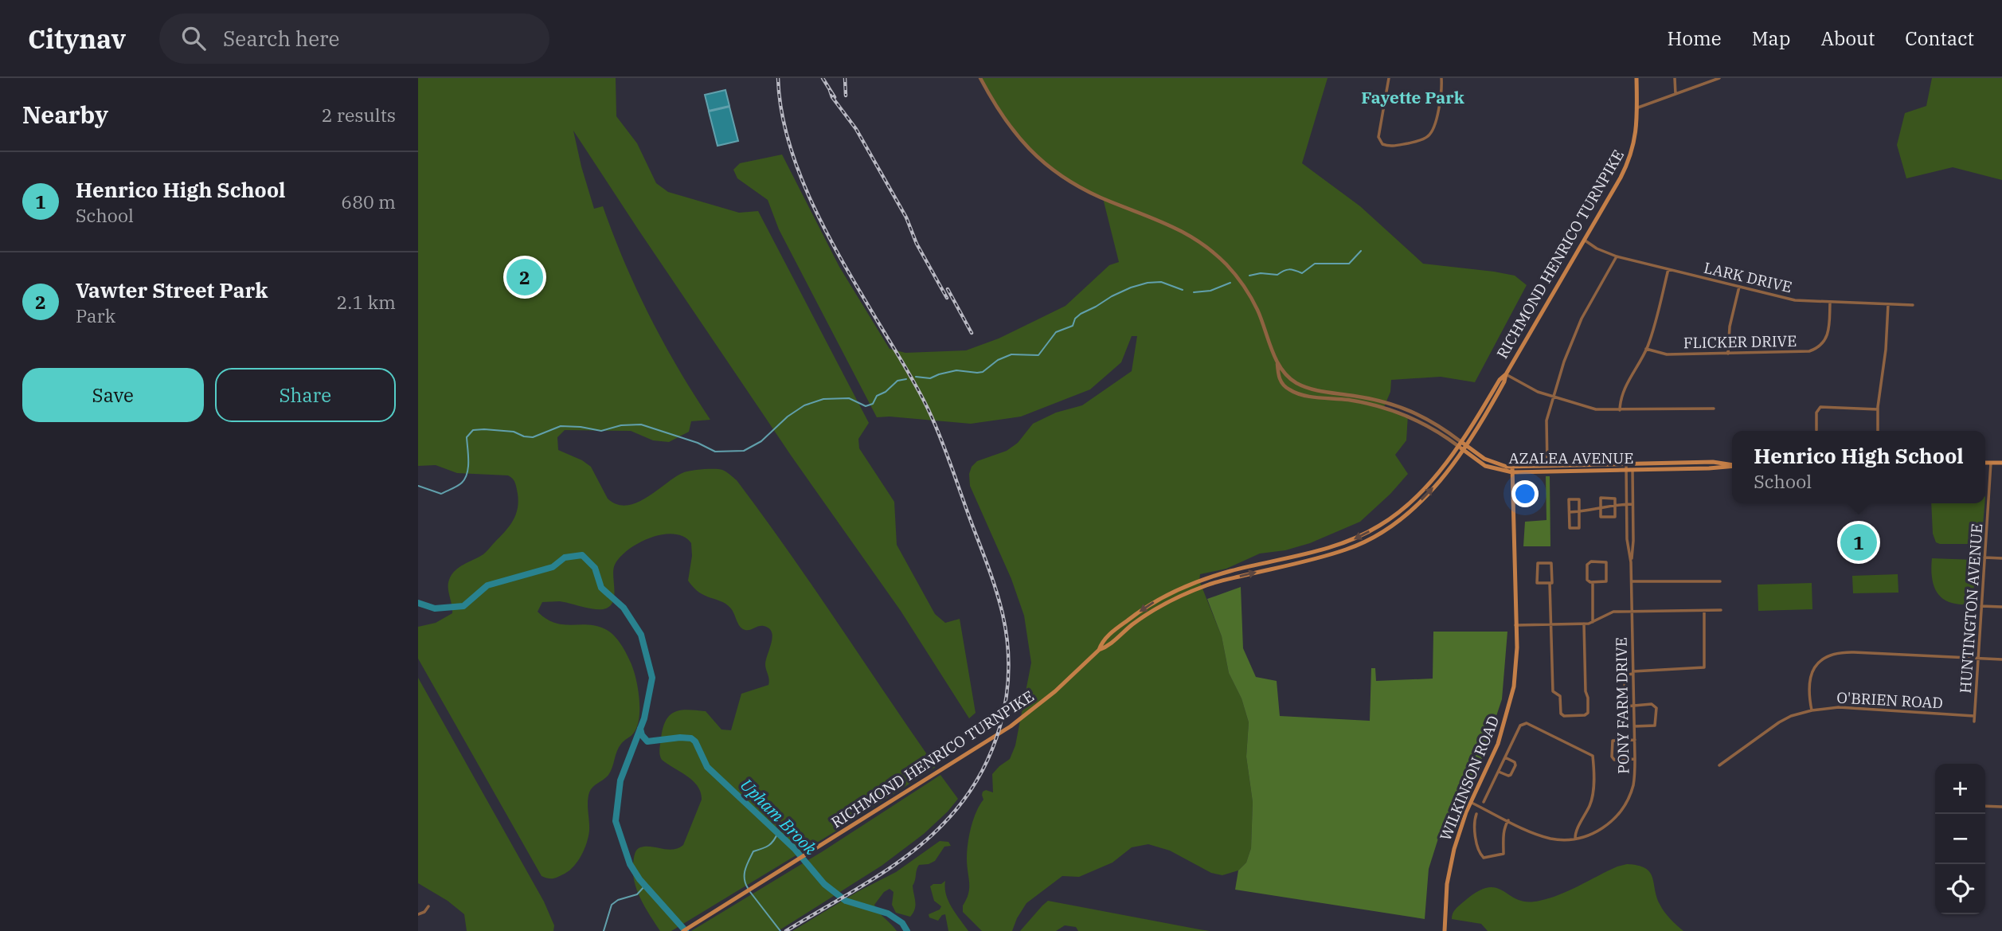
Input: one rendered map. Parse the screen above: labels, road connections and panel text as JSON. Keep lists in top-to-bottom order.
{
  "streets": {
    "main road": ["RICHMOND HENRICO TURNPIKE", "AZALEA AVENUE", "WILKINSON ROAD"],
    "street": [
      "LARK DRIVE",
      "FLICKER DRIVE",
      "HUNTINGTON AVENUE",
      "O'BRIEN ROAD",
      "PONY FARM DRIVE"
    ]
  },
  "crossings": [
    ["RICHMOND HENRICO TURNPIKE", "LARK DRIVE"],
    ["RICHMOND HENRICO TURNPIKE", "AZALEA AVENUE"],
    ["LARK DRIVE", "FLICKER DRIVE"],
    ["AZALEA AVENUE", "PONY FARM DRIVE"],
    ["AZALEA AVENUE", "WILKINSON ROAD"],
    ["HUNTINGTON AVENUE", "O'BRIEN ROAD"],
    ["PONY FARM DRIVE", "WILKINSON ROAD"]
  ],
  "districts": ["Fayette Park"],
  "water": ["Upham Brook"],
  "page": {
    "header": "Citynav",
    "search": "Search here",
    "nav": [
      "Home",
      "Map",
      "About",
      "Contact"
    ],
    "heading": ["Nearby", "2 results"],
    "list": [
      {
        "mark": "1",
        "name": "Henrico High School",
        "note": "School",
        "value": "680 m"
      },
      {
        "mark": "2",
        "name": "Vawter Street Park",
        "note": "Park",
        "value": "2.1 km"
      }
    ],
    "pins": ["2", "1"],
    "buttons": ["Save", "Share"],
    "popup": ["Henrico High School", "School"],
    "map_buttons": ["+", "−"]
  }
}
